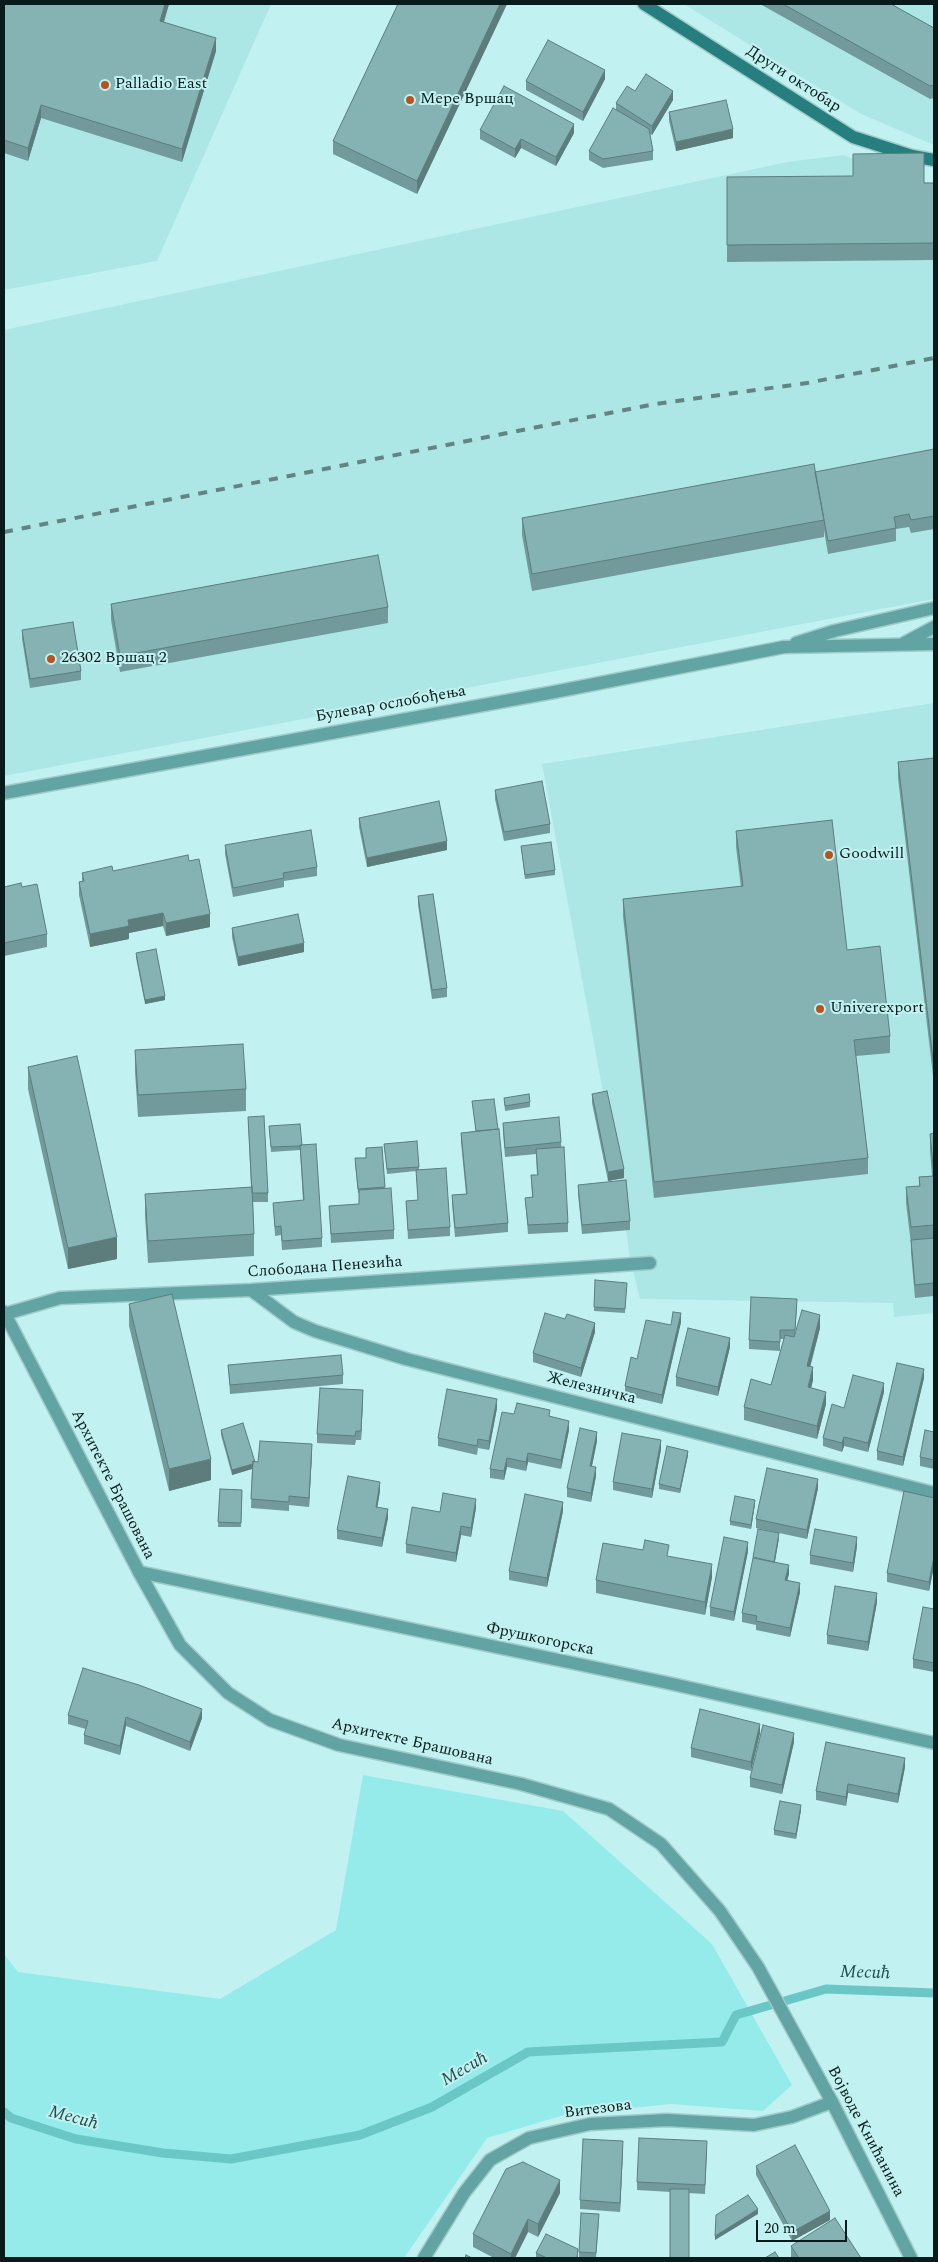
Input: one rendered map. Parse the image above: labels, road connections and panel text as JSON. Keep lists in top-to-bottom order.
{
  "streets": {
    "main road": ["Други октобар"],
    "street": [
      "Булевар ослобођења",
      "Слободана Пенезића",
      "Железничка",
      "Архитекте Брашована",
      "Фрушкогорска",
      "Витезова",
      "Војводе Книћанина"
    ]
  },
  "crossings": [
    ["Слободана Пенезића", "Железничка"],
    ["Слободана Пенезића", "Архитекте Брашована"],
    ["Архитекте Брашована", "Фрушкогорска"],
    ["Архитекте Брашована", "Војводе Книћанина"],
    ["Витезова", "Војводе Книћанина"]
  ],
  "water": ["Месић"],
  "places": [
    "Palladio East",
    "Мере Вршац",
    "26302 Вршац 2",
    "Goodwill",
    "Univerexport"
  ],
  "scale_bar": "20 m"
}
